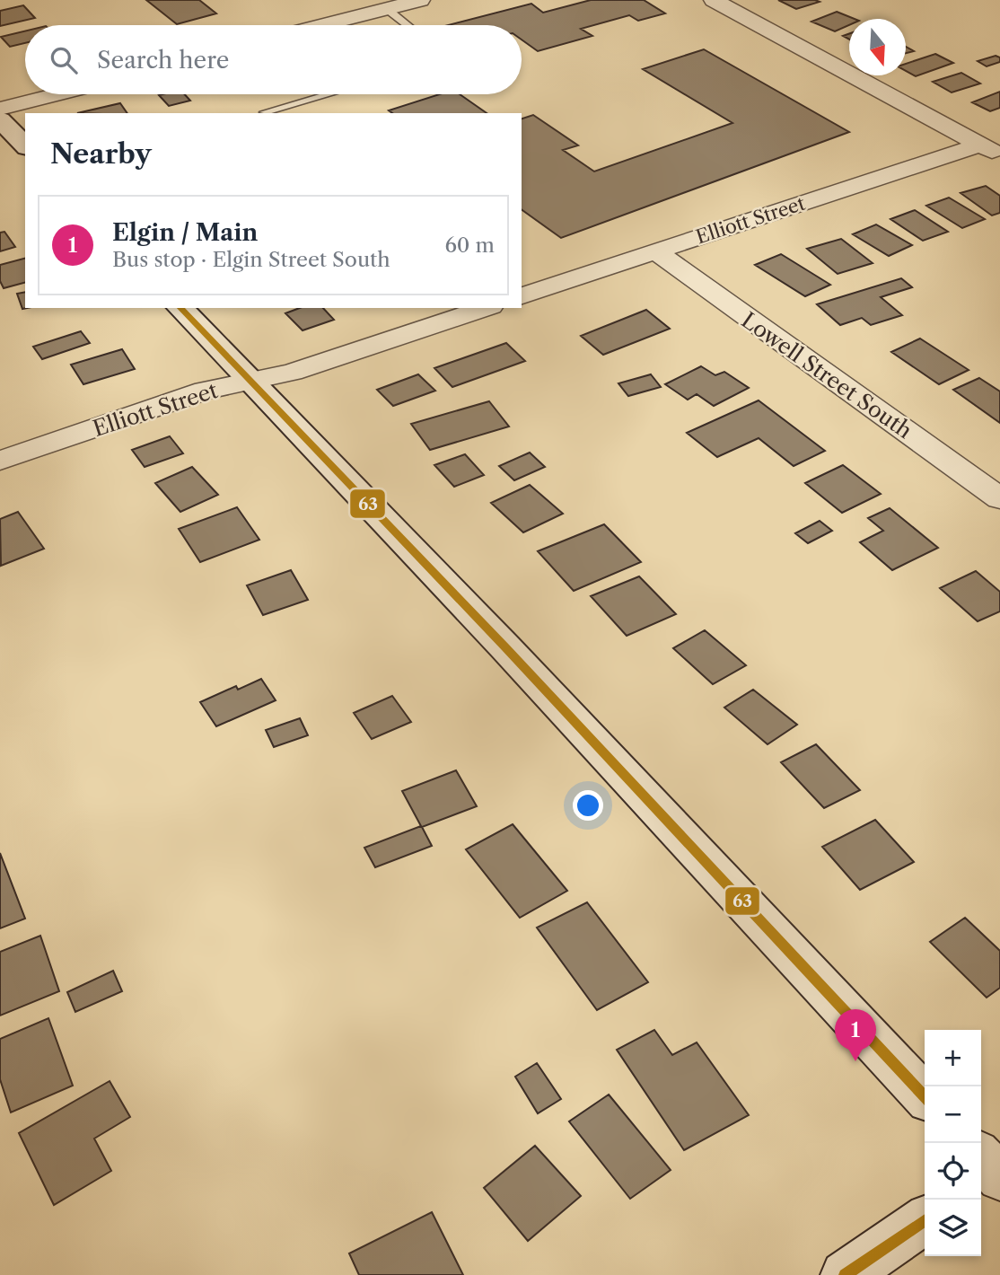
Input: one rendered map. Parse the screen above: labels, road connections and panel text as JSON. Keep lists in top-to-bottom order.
{
  "streets": {
    "street": ["Elliott Street", "Lowell Street South"]
  },
  "crossings": [
    ["Elliott Street", "Lowell Street South"]
  ],
  "lines": ["transit line 63"],
  "north": "bottom",
  "page": {
    "search": "Search here",
    "heading": "Nearby",
    "list": [
      {
        "mark": "1",
        "name": "Elgin / Main",
        "note": "Bus stop · Elgin Street South",
        "value": "60 m"
      }
    ],
    "pins": "1",
    "map_buttons": ["+", "−"]
  }
}
